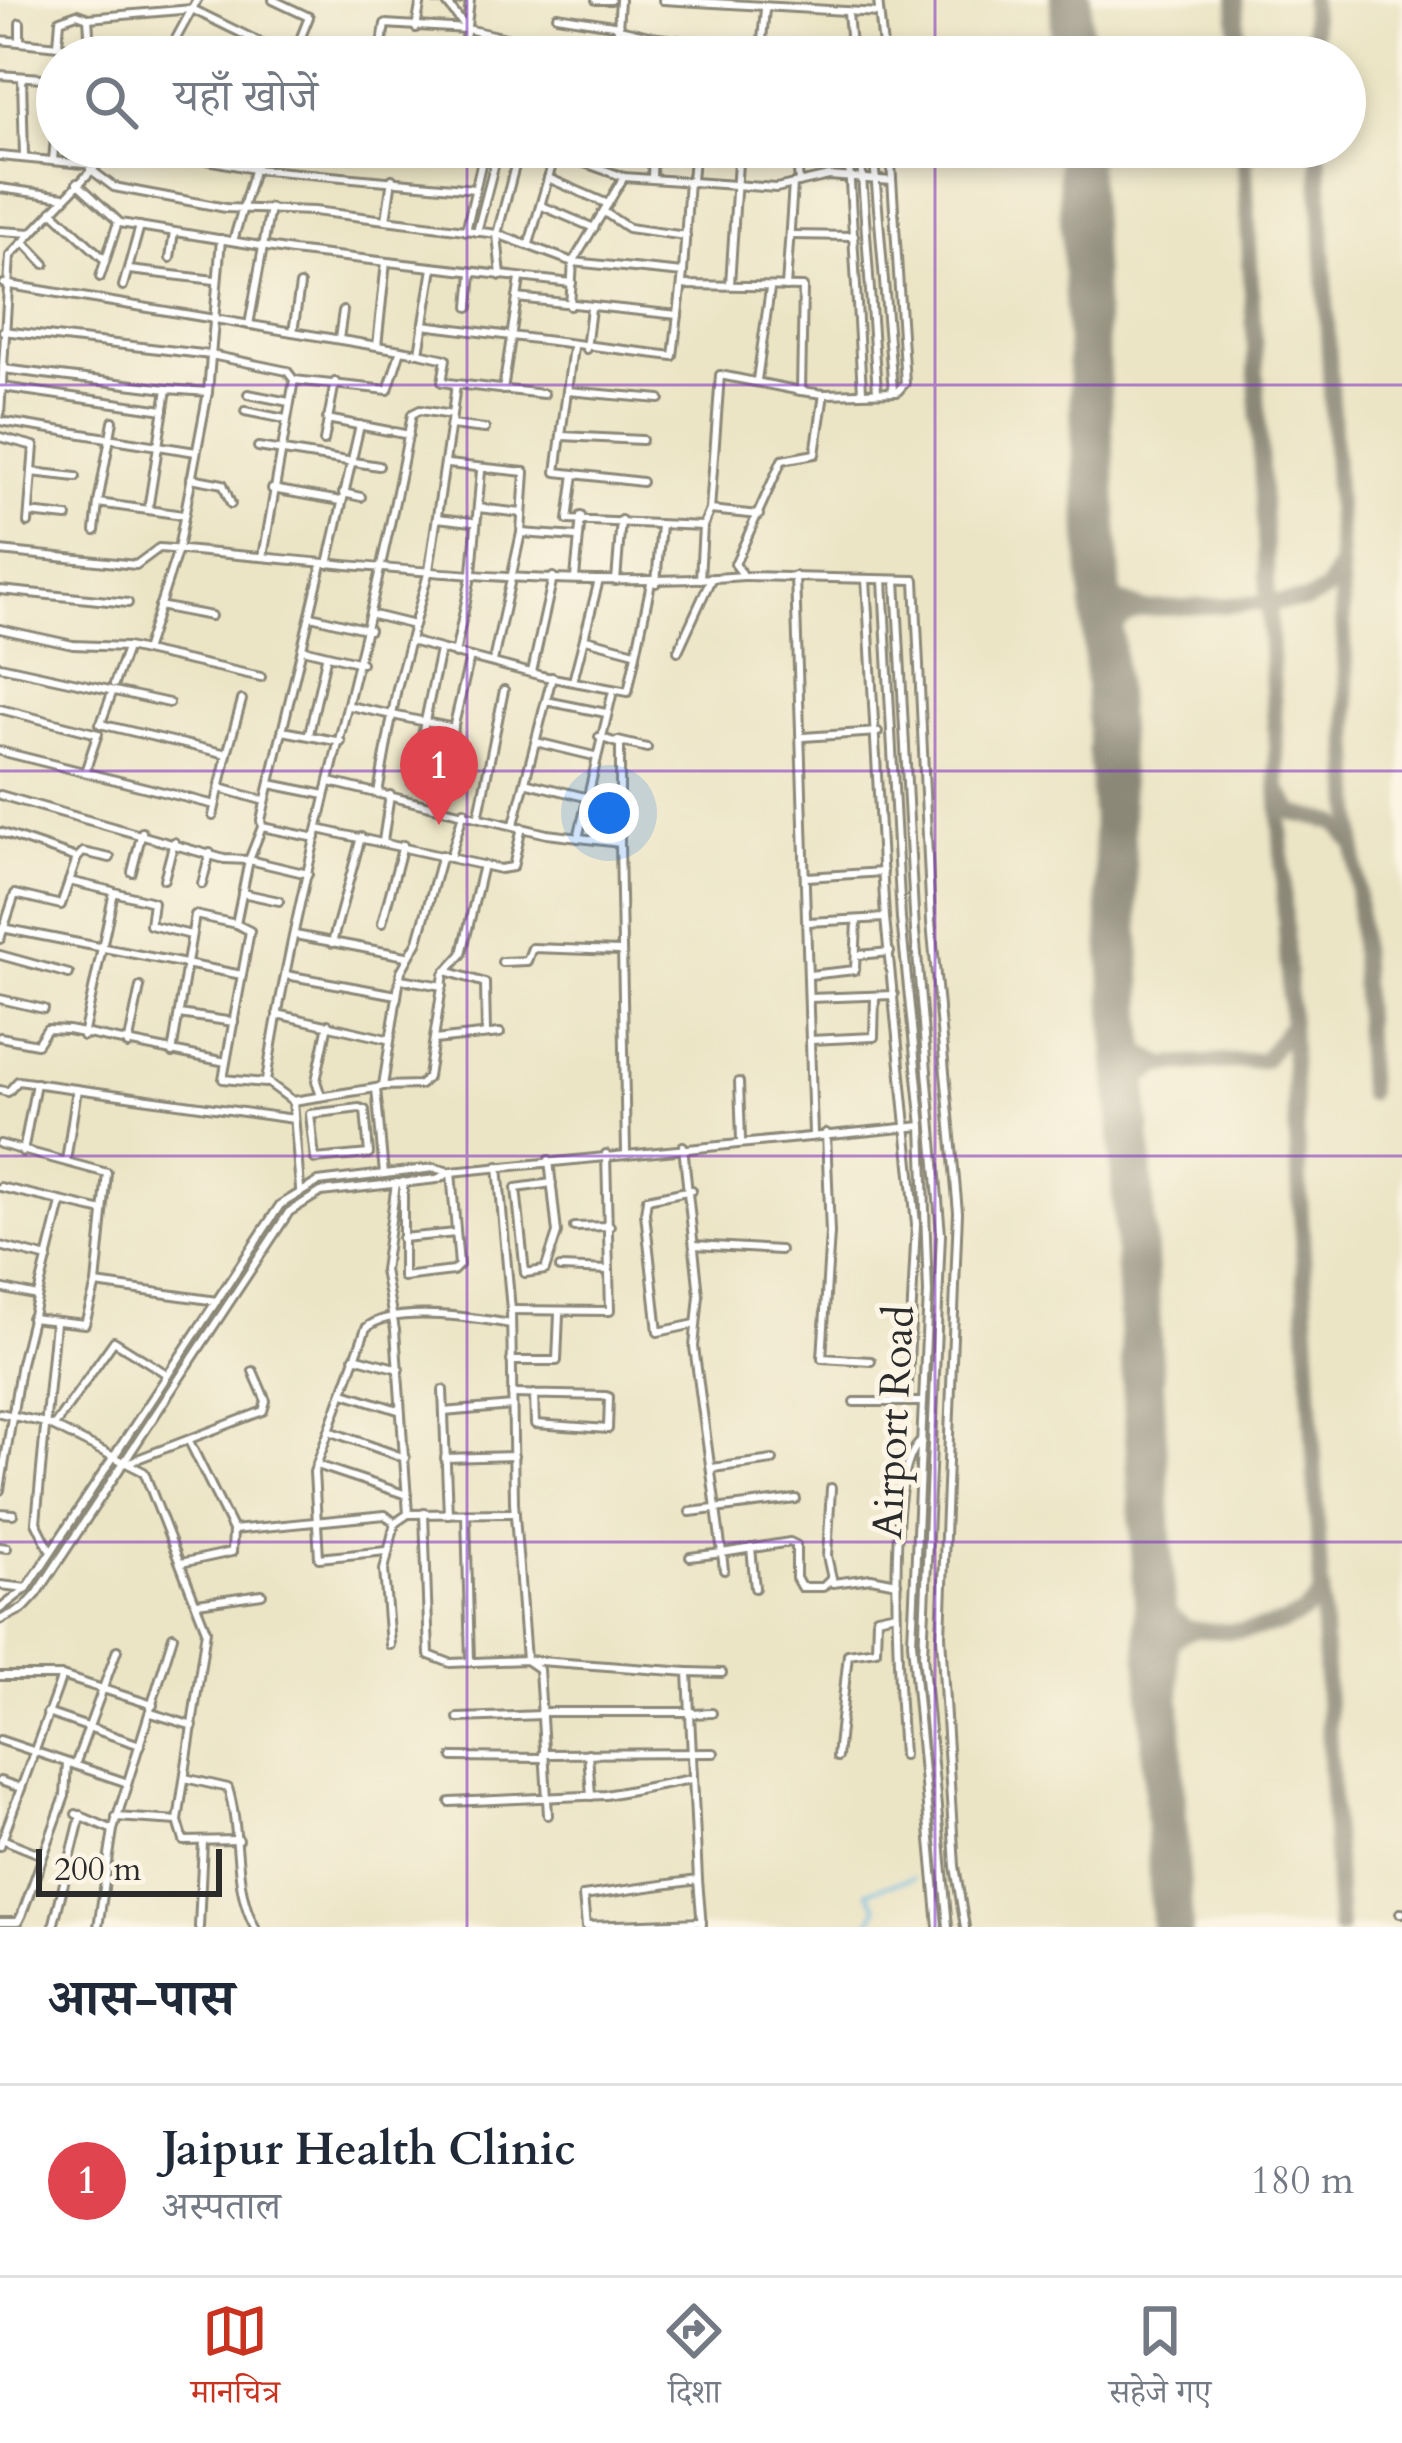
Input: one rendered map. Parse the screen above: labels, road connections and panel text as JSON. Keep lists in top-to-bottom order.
{
  "streets": {
    "street": ["Airport Road"]
  },
  "scale_bar": "200 m",
  "page": {
    "search": "यहाँ खोजें",
    "pins": "1",
    "scale": "200 m",
    "heading": "आस-पास",
    "list": [
      {
        "mark": "1",
        "name": "Jaipur Health Clinic",
        "note": "अस्पताल",
        "value": "180 m"
      }
    ],
    "nav": ["मानचित्र", "दिशा", "सहेजे गए"]
  }
}
